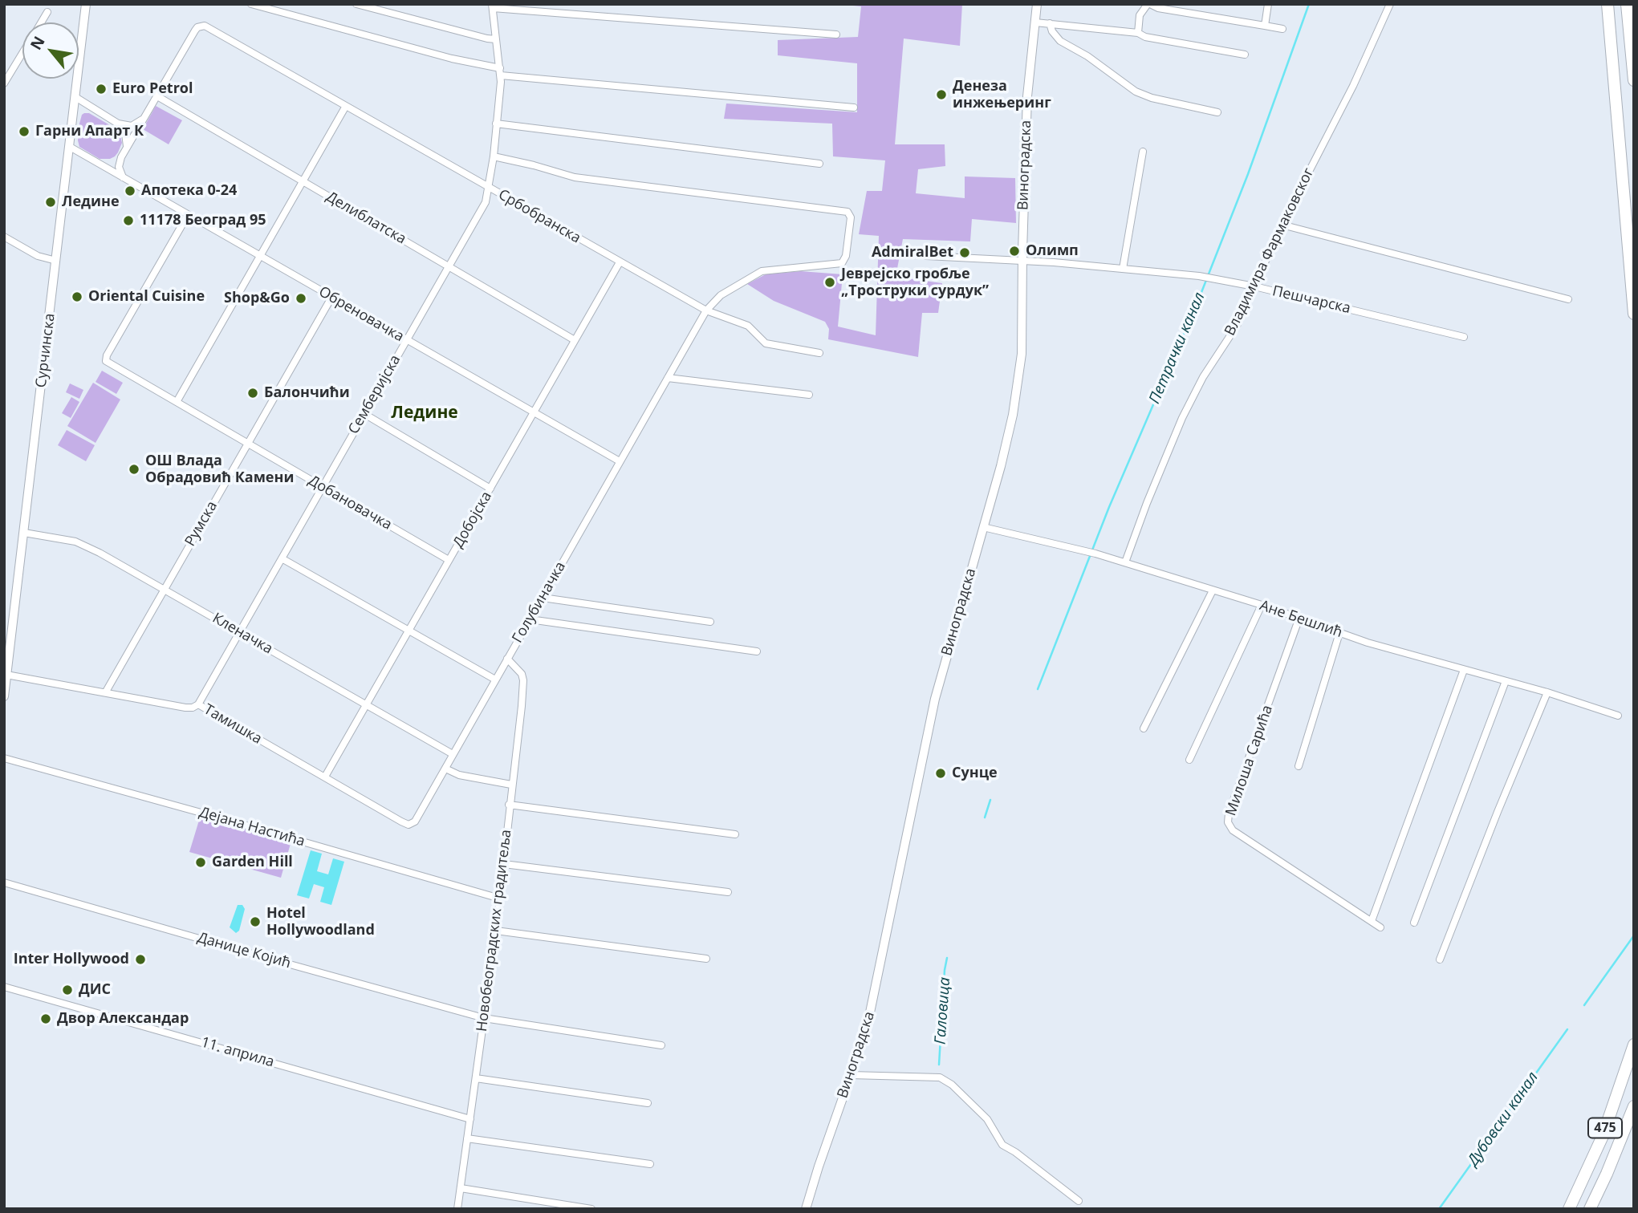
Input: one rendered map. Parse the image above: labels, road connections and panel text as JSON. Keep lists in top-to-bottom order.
{
  "streets": {
    "highway": ["475"],
    "street": [
      "Виноградска",
      "Србобранска",
      "Делиблатска",
      "Владимира Фармаковског",
      "Пешчарска",
      "Обреновачка",
      "Сурчинска",
      "Семберијска",
      "Добановачка",
      "Добојска",
      "Румска",
      "Голубиначка",
      "Ане Бешлић",
      "Кленачка",
      "Тамишка",
      "Милоша Сарића",
      "Дејана Настића",
      "Новобеоградских градитеља",
      "Данице Којић",
      "11. априла"
    ]
  },
  "crossings": [
    ["Виноградска", "Пешчарска"],
    ["Виноградска", "Ане Бешлић"],
    ["Србобранска", "Делиблатска"],
    ["Србобранска", "Семберијска"],
    ["Србобранска", "Добојска"],
    ["Србобранска", "Голубиначка"],
    ["Делиблатска", "Семберијска"],
    ["Делиблатска", "Добојска"],
    ["Владимира Фармаковског", "Пешчарска"],
    ["Владимира Фармаковског", "Ане Бешлић"],
    ["Обреновачка", "Сурчинска"],
    ["Обреновачка", "Семберијска"],
    ["Обреновачка", "Добановачка"],
    ["Обреновачка", "Добојска"],
    ["Обреновачка", "Румска"],
    ["Обреновачка", "Голубиначка"],
    ["Сурчинска", "Кленачка"],
    ["Сурчинска", "Тамишка"],
    ["Семберијска", "Добановачка"],
    ["Семберијска", "Кленачка"],
    ["Семберијска", "Тамишка"],
    ["Добановачка", "Добојска"],
    ["Добановачка", "Румска"],
    ["Добојска", "Кленачка"],
    ["Добојска", "Тамишка"],
    ["Румска", "Кленачка"],
    ["Румска", "Тамишка"],
    ["Голубиначка", "Кленачка"],
    ["Голубиначка", "Тамишка"],
    ["Голубиначка", "Новобеоградских градитеља"],
    ["Ане Бешлић", "Милоша Сарића"],
    ["Дејана Настића", "Новобеоградских градитеља"],
    ["Новобеоградских градитеља", "Данице Којић"],
    ["Новобеоградских градитеља", "11. априла"]
  ],
  "districts": ["Ледине"],
  "water": ["Петрачки канал", "Галовица", "Дубовски канал"],
  "places": [
    "Euro Petrol",
    "Денеза инжењеринг",
    "Гарни Апарт К",
    "Апотека 0-24",
    "Ледине",
    "11178 Београд 95",
    "Олимп",
    "AdmiralBet",
    "Јеврејско гробље „Троструки сурдук”",
    "Oriental Cuisine",
    "Shop&Go",
    "Балончићи",
    "ОШ Влада Обрадовић Камени",
    "Сунце",
    "Garden Hill",
    "Hotel Hollywoodland",
    "Inter Hollywood",
    "ДИС",
    "Двор Александар"
  ],
  "north": "top left"
}
